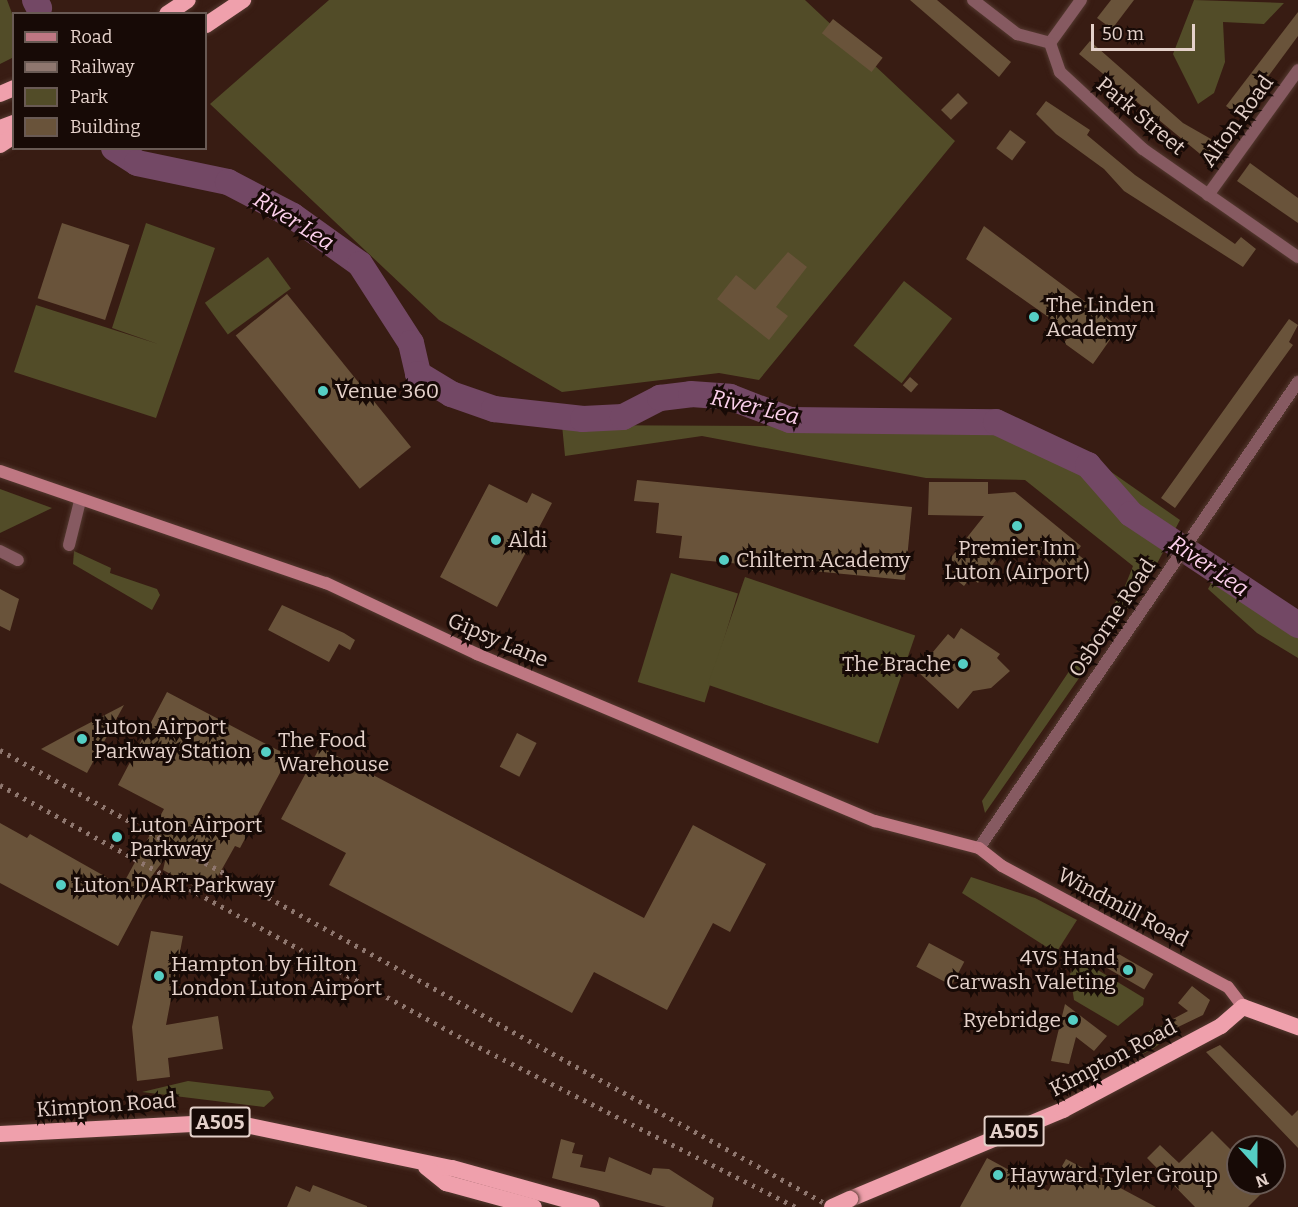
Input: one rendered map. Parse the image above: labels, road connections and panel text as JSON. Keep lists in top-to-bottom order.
{
  "streets": {
    "highway": ["Kimpton Road", "A505"],
    "main road": ["Gipsy Lane", "Windmill Road"],
    "street": ["Park Street", "Alton Road", "Osborne Road"]
  },
  "crossings": [
    ["Park Street", "Alton Road"],
    ["Osborne Road", "Gipsy Lane"],
    ["Osborne Road", "Windmill Road"],
    ["Gipsy Lane", "Windmill Road"],
    ["Windmill Road", "Kimpton Road"]
  ],
  "water": ["River Lea"],
  "places": [
    "The Linden Academy",
    "Venue 360",
    "Premier Inn Luton (Airport)",
    "Aldi",
    "Chiltern Academy",
    "The Brache",
    "Luton Airport Parkway Station",
    "The Food Warehouse",
    "Luton Airport Parkway",
    "Luton DART Parkway",
    "4VS Hand Carwash Valeting",
    "Hampton by Hilton London Luton Airport",
    "Ryebridge",
    "Hayward Tyler Group"
  ],
  "legend": [
    "Road",
    "Railway",
    "Park",
    "Building"
  ],
  "scale_bar": "50 m",
  "north": "bottom"
}
